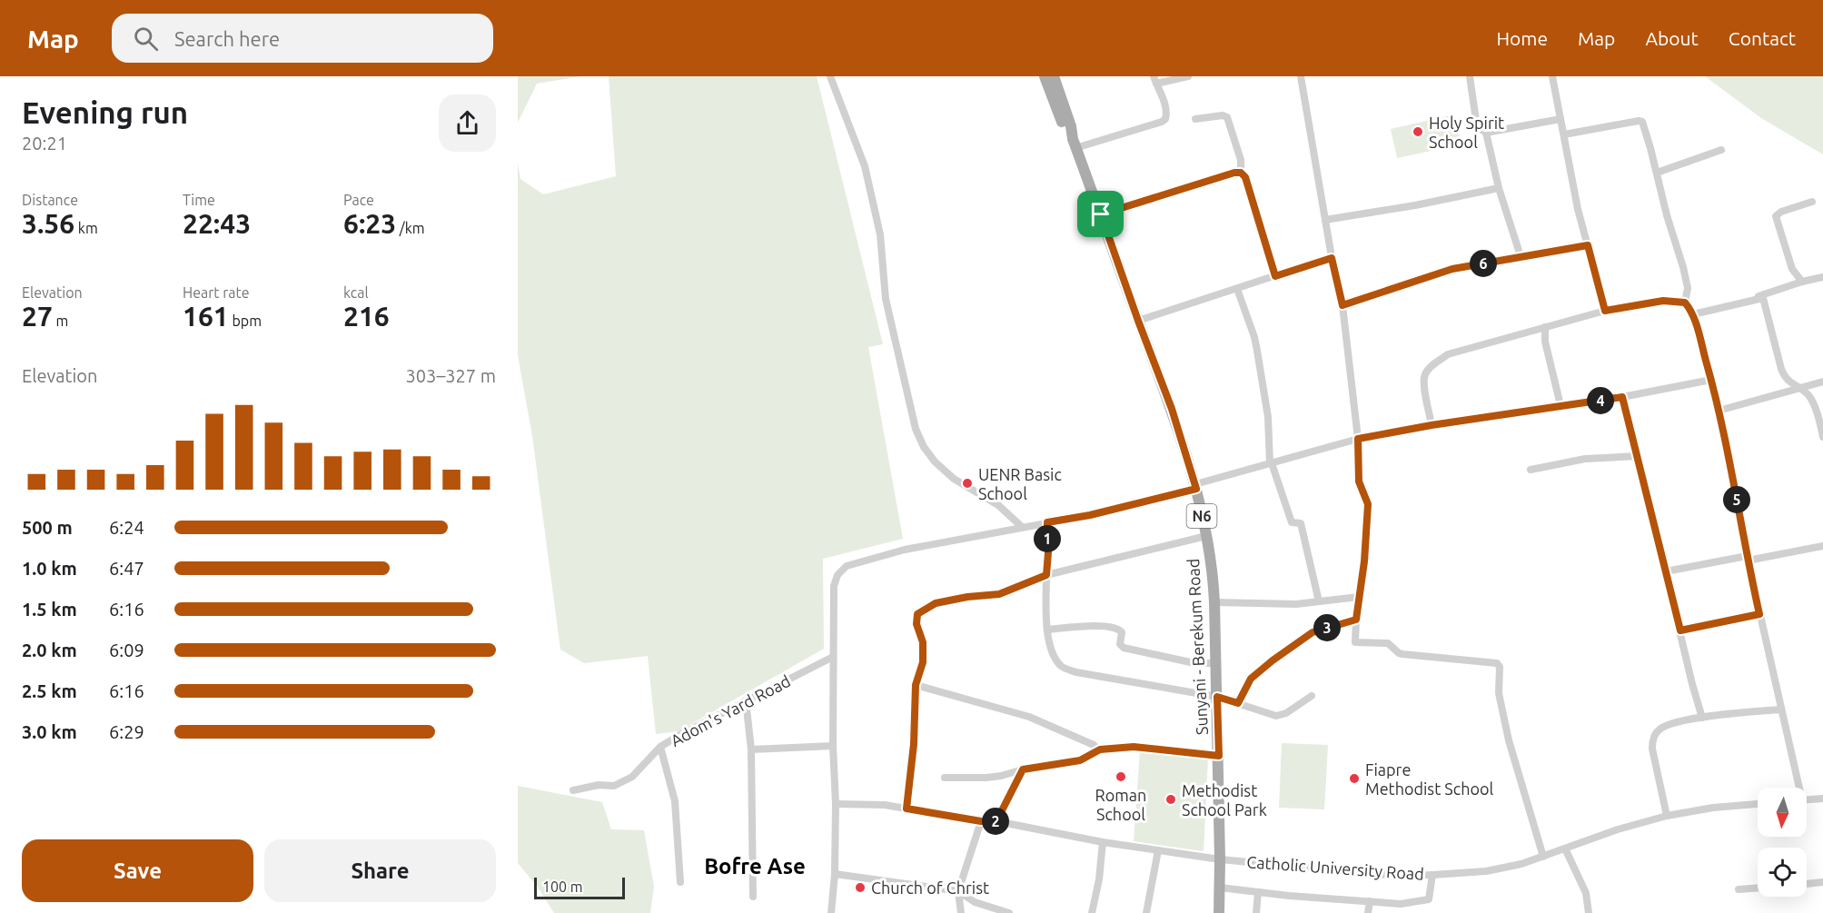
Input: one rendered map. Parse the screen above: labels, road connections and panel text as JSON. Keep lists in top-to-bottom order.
{
  "streets": {
    "main road": ["N6", "Sunyani - Berekum Road"],
    "street": ["Adom's Yard Road", "Catholic University Road"]
  },
  "crossings": [
    ["Sunyani - Berekum Road", "Catholic University Road"]
  ],
  "districts": ["Bofre Ase"],
  "places": [
    "Holy Spirit School",
    "UENR Basic School",
    "Roman School",
    "Fiapre Methodist School",
    "Methodist School Park",
    "Church of Christ"
  ],
  "scale_bar": "100 m",
  "north": "bottom",
  "page": {
    "header": "Map",
    "search": "Search here",
    "nav": [
      "Home",
      "Map",
      "About",
      "Contact"
    ],
    "heading": ["Evening run", "20:21"],
    "stats": [
      ["Distance", "3.56 km"],
      ["Time", "22:43"],
      ["Pace", "6:23 /km"],
      ["Elevation", "27 m"],
      ["Heart rate", "161 bpm"],
      ["kcal", "216"]
    ],
    "pins": [
      "6",
      "4",
      "5",
      "1",
      "3",
      "2"
    ],
    "chart": ["Elevation", "303–327 m"],
    "list": [
      {
        "name": "500 m",
        "note": "6:24"
      },
      {
        "name": "1.0 km",
        "note": "6:47"
      },
      {
        "name": "1.5 km",
        "note": "6:16"
      },
      {
        "name": "2.0 km",
        "note": "6:09"
      },
      {
        "name": "2.5 km",
        "note": "6:16"
      },
      {
        "name": "3.0 km",
        "note": "6:29"
      }
    ],
    "buttons": ["Save", "Share"],
    "scale": "100 m"
  }
}
